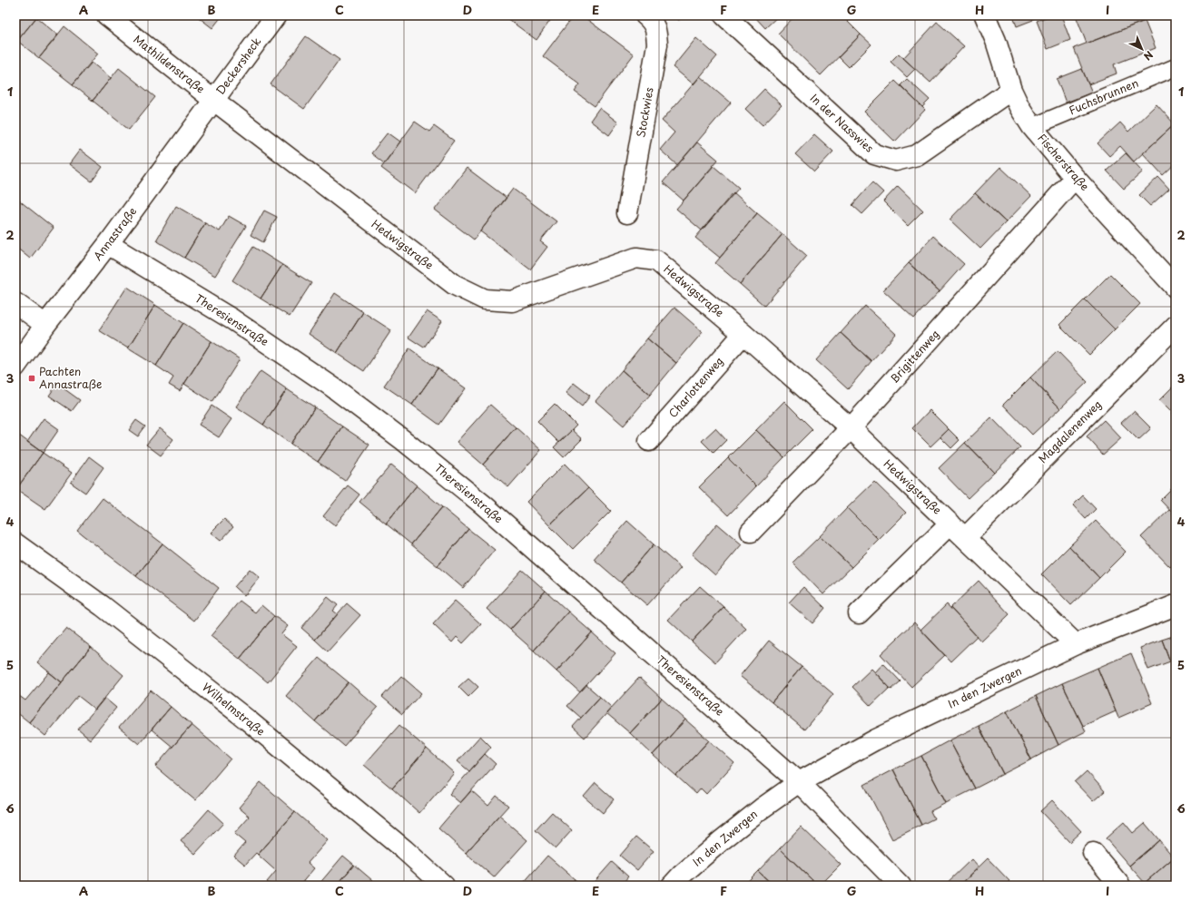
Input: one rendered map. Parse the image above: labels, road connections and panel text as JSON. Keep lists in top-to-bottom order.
{
  "streets": {
    "street": [
      "Mathildenstraße",
      "Deckersheck",
      "Stockwies",
      "In der Nasswies",
      "Fischerstraße",
      "Annastraße",
      "Hedwigstraße",
      "Theresienstraße",
      "Brigittenweg",
      "Charlottenweg",
      "Magdalenenweg",
      "In den Zwergen",
      "Wilhelmstraße"
    ],
    "lane": ["Fuchsbrunnen"]
  },
  "crossings": [
    ["Mathildenstraße", "Deckersheck"],
    ["Mathildenstraße", "Annastraße"],
    ["Mathildenstraße", "Hedwigstraße"],
    ["Deckersheck", "Annastraße"],
    ["Deckersheck", "Hedwigstraße"],
    ["Fuchsbrunnen", "Fischerstraße"],
    ["In der Nasswies", "Fischerstraße"],
    ["Fischerstraße", "Brigittenweg"],
    ["Annastraße", "Hedwigstraße"],
    ["Annastraße", "Theresienstraße"],
    ["Hedwigstraße", "Brigittenweg"],
    ["Hedwigstraße", "Charlottenweg"],
    ["Hedwigstraße", "Magdalenenweg"],
    ["Hedwigstraße", "In den Zwergen"],
    ["Theresienstraße", "In den Zwergen"]
  ],
  "places": {
    "transit": ["Pachten Annastraße"]
  },
  "north": "bottom right",
  "grid": {
    "columns": [
      "A",
      "B",
      "C",
      "D",
      "E",
      "F",
      "G",
      "H",
      "I"
    ],
    "rows": [
      "1",
      "2",
      "3",
      "4",
      "5",
      "6"
    ]
  }
}
